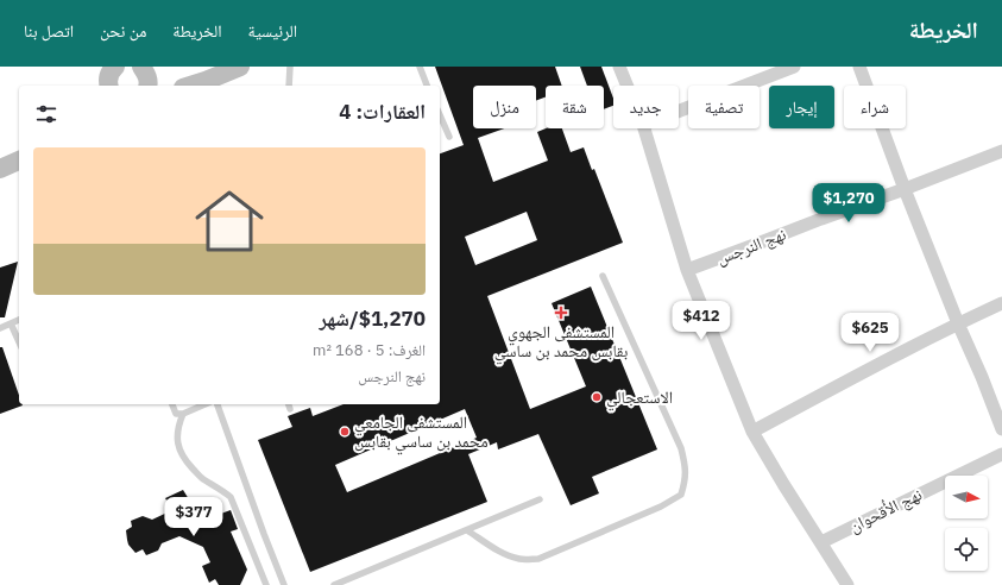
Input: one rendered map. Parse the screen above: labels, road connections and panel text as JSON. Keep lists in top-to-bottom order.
{
  "streets": {
    "street": ["نهج النرجس", "نهج الأُقحوان"]
  },
  "places": {
    "health": ["المستشفى الجهوي بقابس محمد بن ساسي"],
    "other": ["الاستعجالي", "المستشفى الجامعي محمد بن ساسي بقابس"]
  },
  "north": "right",
  "page": {
    "header": "الخريطة",
    "nav": [
      "الرئيسية",
      "الخريطة",
      "من نحن",
      "اتصل بنا"
    ],
    "chip": [
      "شراء",
      "إيجار",
      "تصفية",
      "جديد",
      "شقة",
      "منزل"
    ],
    "heading": "العقارات: 4",
    "list": [
      {
        "name": "$1,270/شهر",
        "note": "الغرف: 5 · 168 m² · نهج النرجس"
      }
    ],
    "price": [
      "$1,270",
      "$412",
      "$625",
      "$377"
    ]
  }
}
